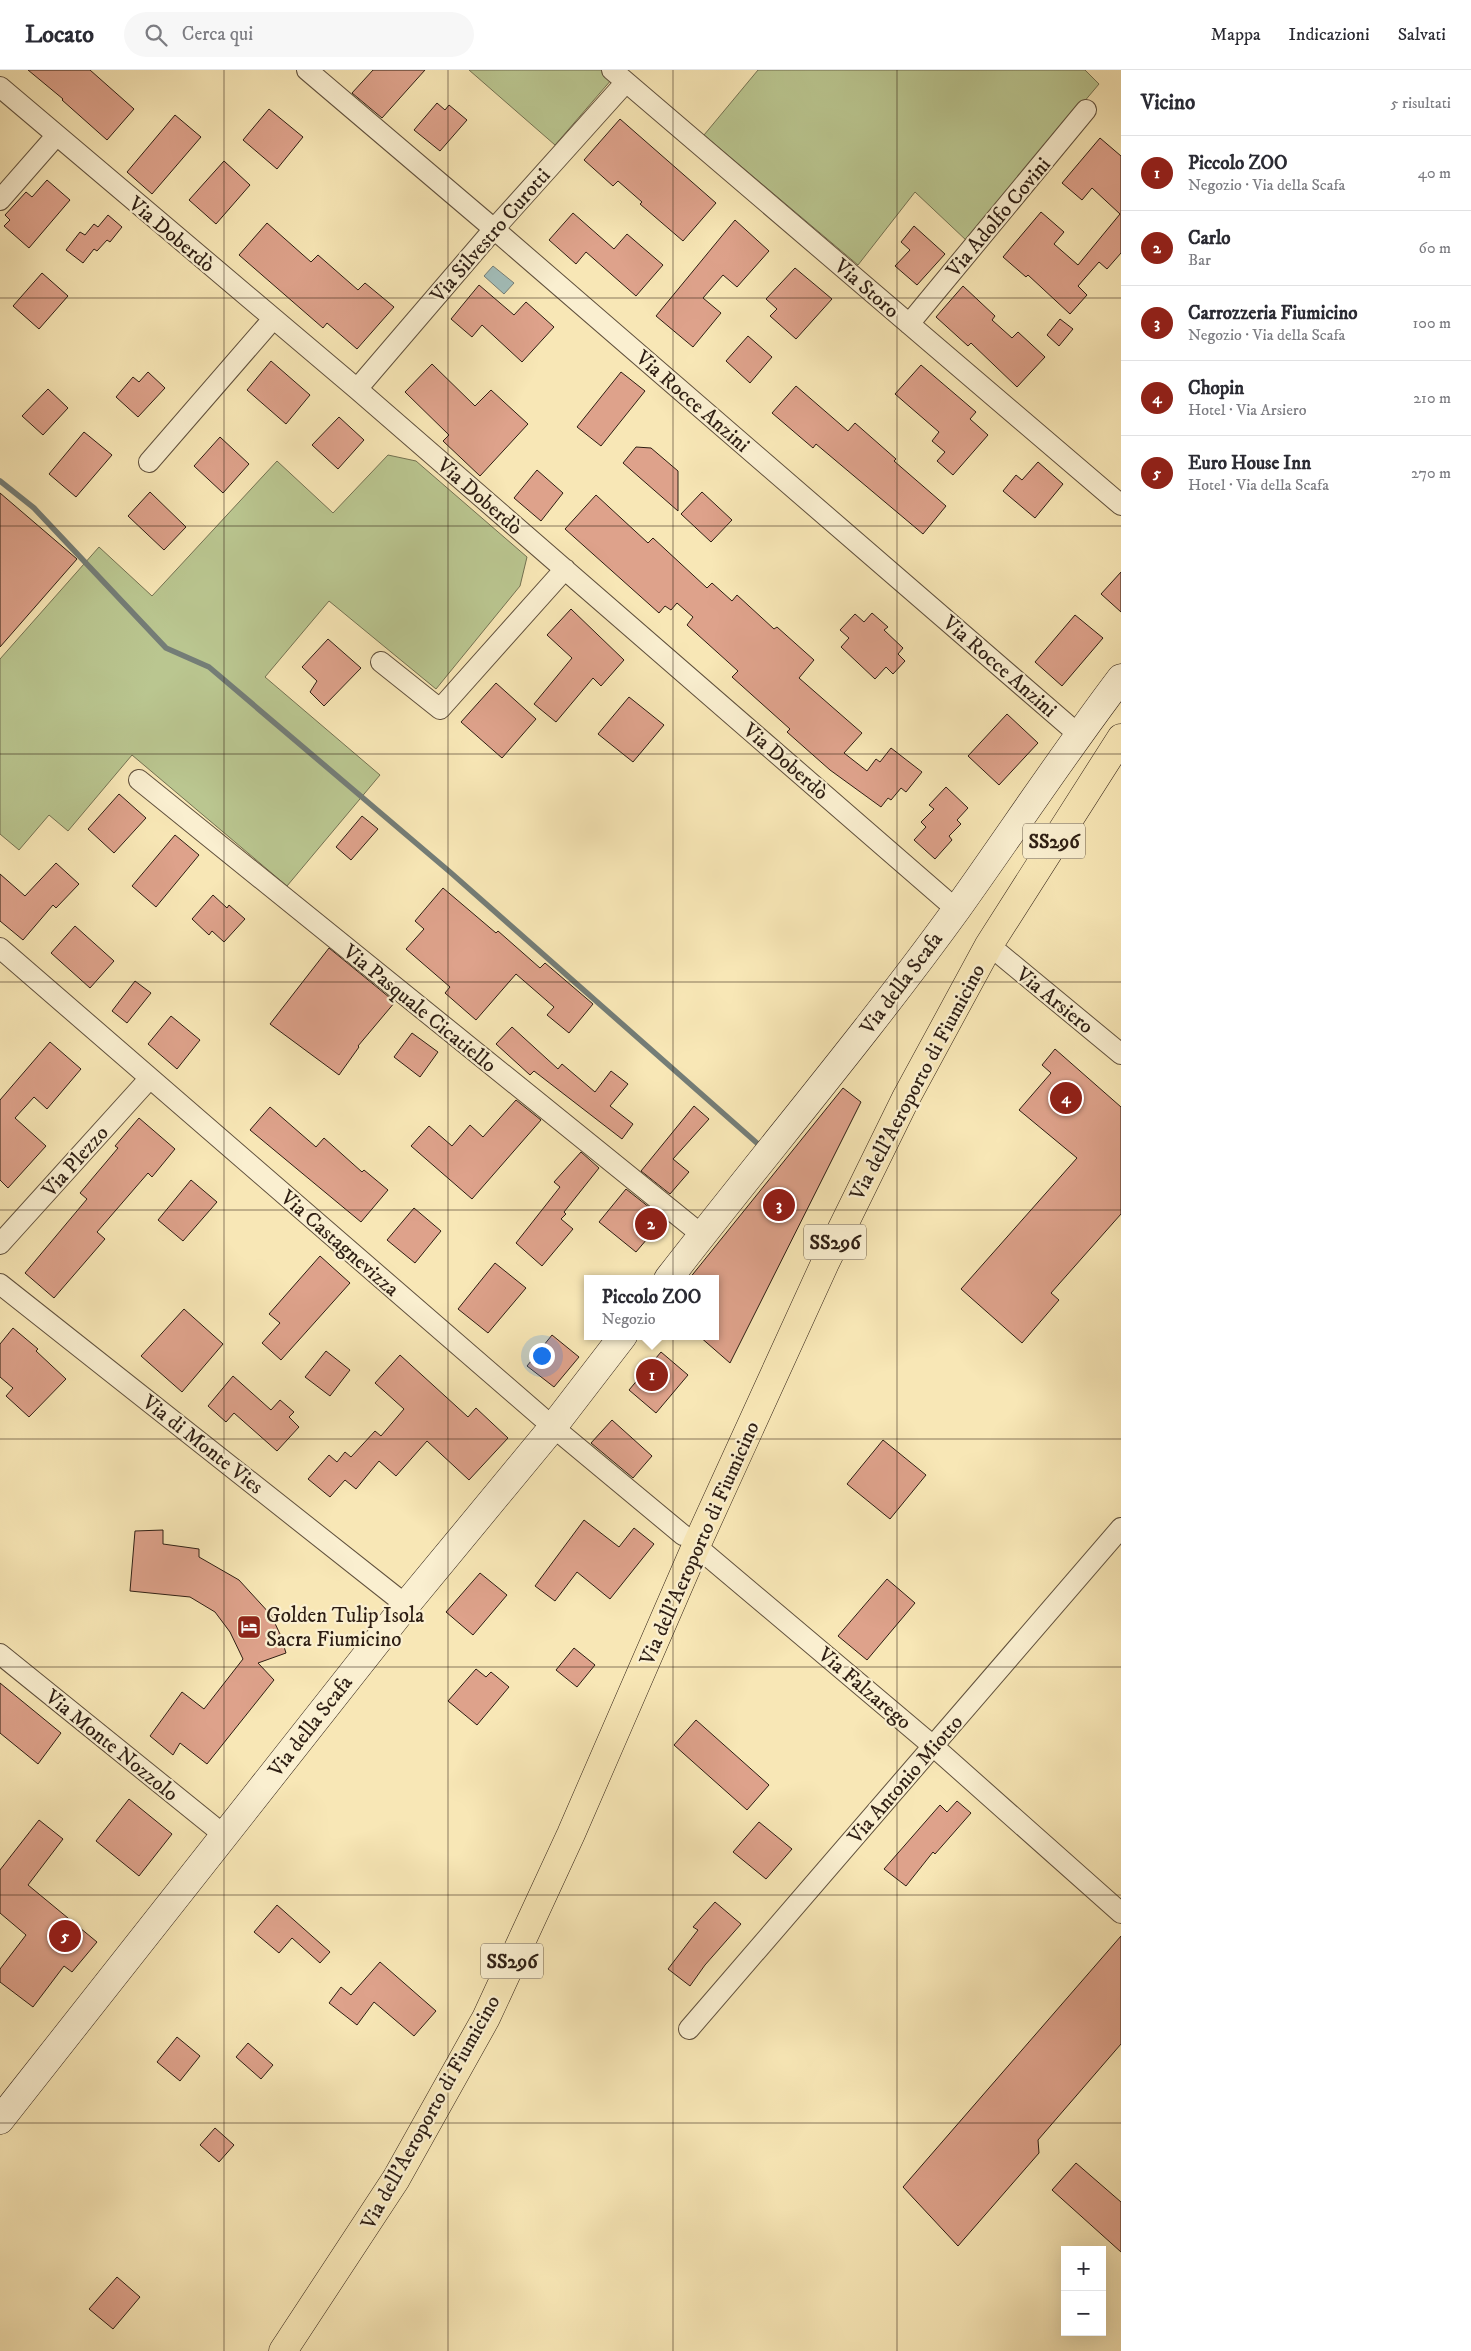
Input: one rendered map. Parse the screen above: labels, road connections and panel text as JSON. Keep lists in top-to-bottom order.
{
  "streets": {
    "main road": ["SS296", "Via dell'Aeroporto di Fiumicino"],
    "street": [
      "Via Adolfo Covini",
      "Via Doberdò",
      "Via Silvestro Curotti",
      "Via Storo",
      "Via Rocce Anzini",
      "Via della Scafa",
      "Via Arsiero",
      "Via Pasquale Cicatiello",
      "Via Plezzo",
      "Via Castagnevizza",
      "Via di Monte Vies",
      "Via Falzarego",
      "Via Monte Nozzolo",
      "Via Antonio Miotto"
    ]
  },
  "crossings": [
    ["Via Adolfo Covini", "Via Storo"],
    ["Via Doberdò", "Via Silvestro Curotti"],
    ["Via Doberdò", "Via della Scafa"],
    ["Via Silvestro Curotti", "Via Storo"],
    ["Via Silvestro Curotti", "Via Rocce Anzini"],
    ["Via Rocce Anzini", "Via della Scafa"],
    ["Via della Scafa", "Via Pasquale Cicatiello"],
    ["Via della Scafa", "Via Castagnevizza"],
    ["Via della Scafa", "Via di Monte Vies"],
    ["Via della Scafa", "Via Monte Nozzolo"],
    ["Via Arsiero", "Via dell'Aeroporto di Fiumicino"],
    ["Via dell'Aeroporto di Fiumicino", "Via Castagnevizza"],
    ["Via dell'Aeroporto di Fiumicino", "Via Falzarego"],
    ["Via Plezzo", "Via Castagnevizza"],
    ["Via Castagnevizza", "Via Falzarego"],
    ["Via Falzarego", "Via Antonio Miotto"]
  ],
  "places": {
    "hotel": ["Golden Tulip Isola Sacra Fiumicino"]
  },
  "page": {
    "header": "Locato",
    "search": "Cerca qui",
    "nav": ["Mappa", "Indicazioni", "Salvati"],
    "heading": ["Vicino", "5 risultati"],
    "list": [
      {
        "mark": "1",
        "name": "Piccolo ZOO",
        "note": "Negozio · Via della Scafa",
        "value": "40 m"
      },
      {
        "mark": "2",
        "name": "Carlo",
        "note": "Bar",
        "value": "60 m"
      },
      {
        "mark": "3",
        "name": "Carrozzeria Fiumicino",
        "note": "Negozio · Via della Scafa",
        "value": "100 m"
      },
      {
        "mark": "4",
        "name": "Chopin",
        "note": "Hotel · Via Arsiero",
        "value": "210 m"
      },
      {
        "mark": "5",
        "name": "Euro House Inn",
        "note": "Hotel · Via della Scafa",
        "value": "270 m"
      }
    ],
    "pins": [
      "4",
      "3",
      "2",
      "1",
      "5"
    ],
    "popup": ["Piccolo ZOO", "Negozio"],
    "map_buttons": ["+", "−"]
  }
}
